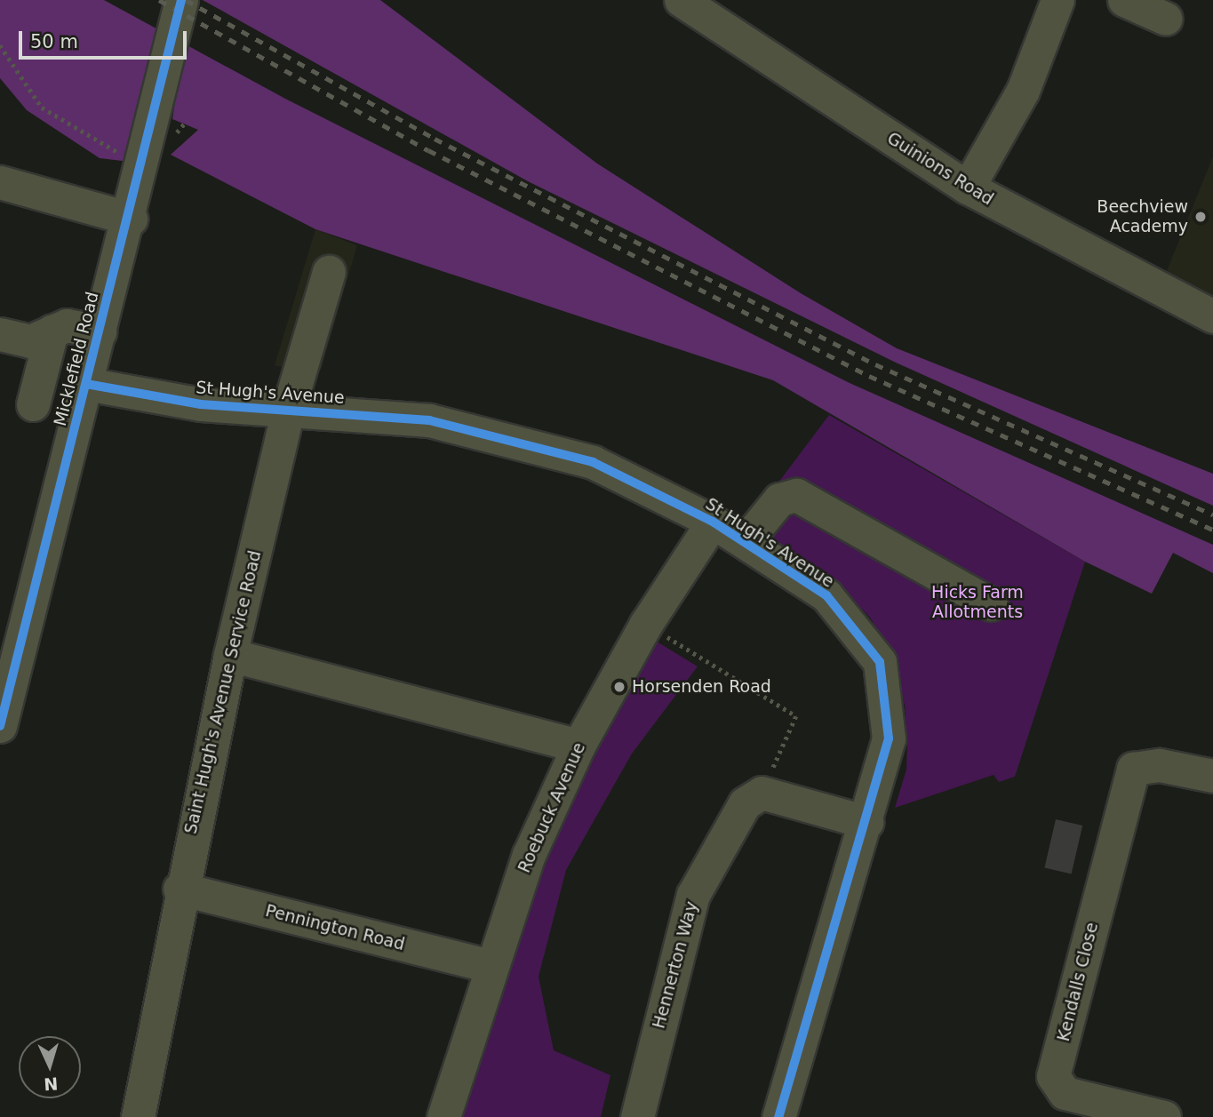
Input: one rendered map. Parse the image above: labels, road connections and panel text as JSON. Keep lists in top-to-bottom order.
{
  "streets": {
    "street": [
      "Guinions Road",
      "Micklefield Road",
      "St Hugh's Avenue",
      "Saint Hugh's Avenue Service Road",
      "Roebuck Avenue",
      "Pennington Road",
      "Hennerton Way",
      "Kendalls Close"
    ]
  },
  "crossings": [
    ["Micklefield Road", "St Hugh's Avenue"],
    ["St Hugh's Avenue", "Saint Hugh's Avenue Service Road"],
    ["St Hugh's Avenue", "Roebuck Avenue"],
    ["Saint Hugh's Avenue Service Road", "Pennington Road"],
    ["Roebuck Avenue", "Pennington Road"]
  ],
  "parks": ["Hicks Farm Allotments"],
  "places": ["Beechview Academy", "Horsenden Road"],
  "scale_bar": "50 m",
  "north": "bottom"
}
